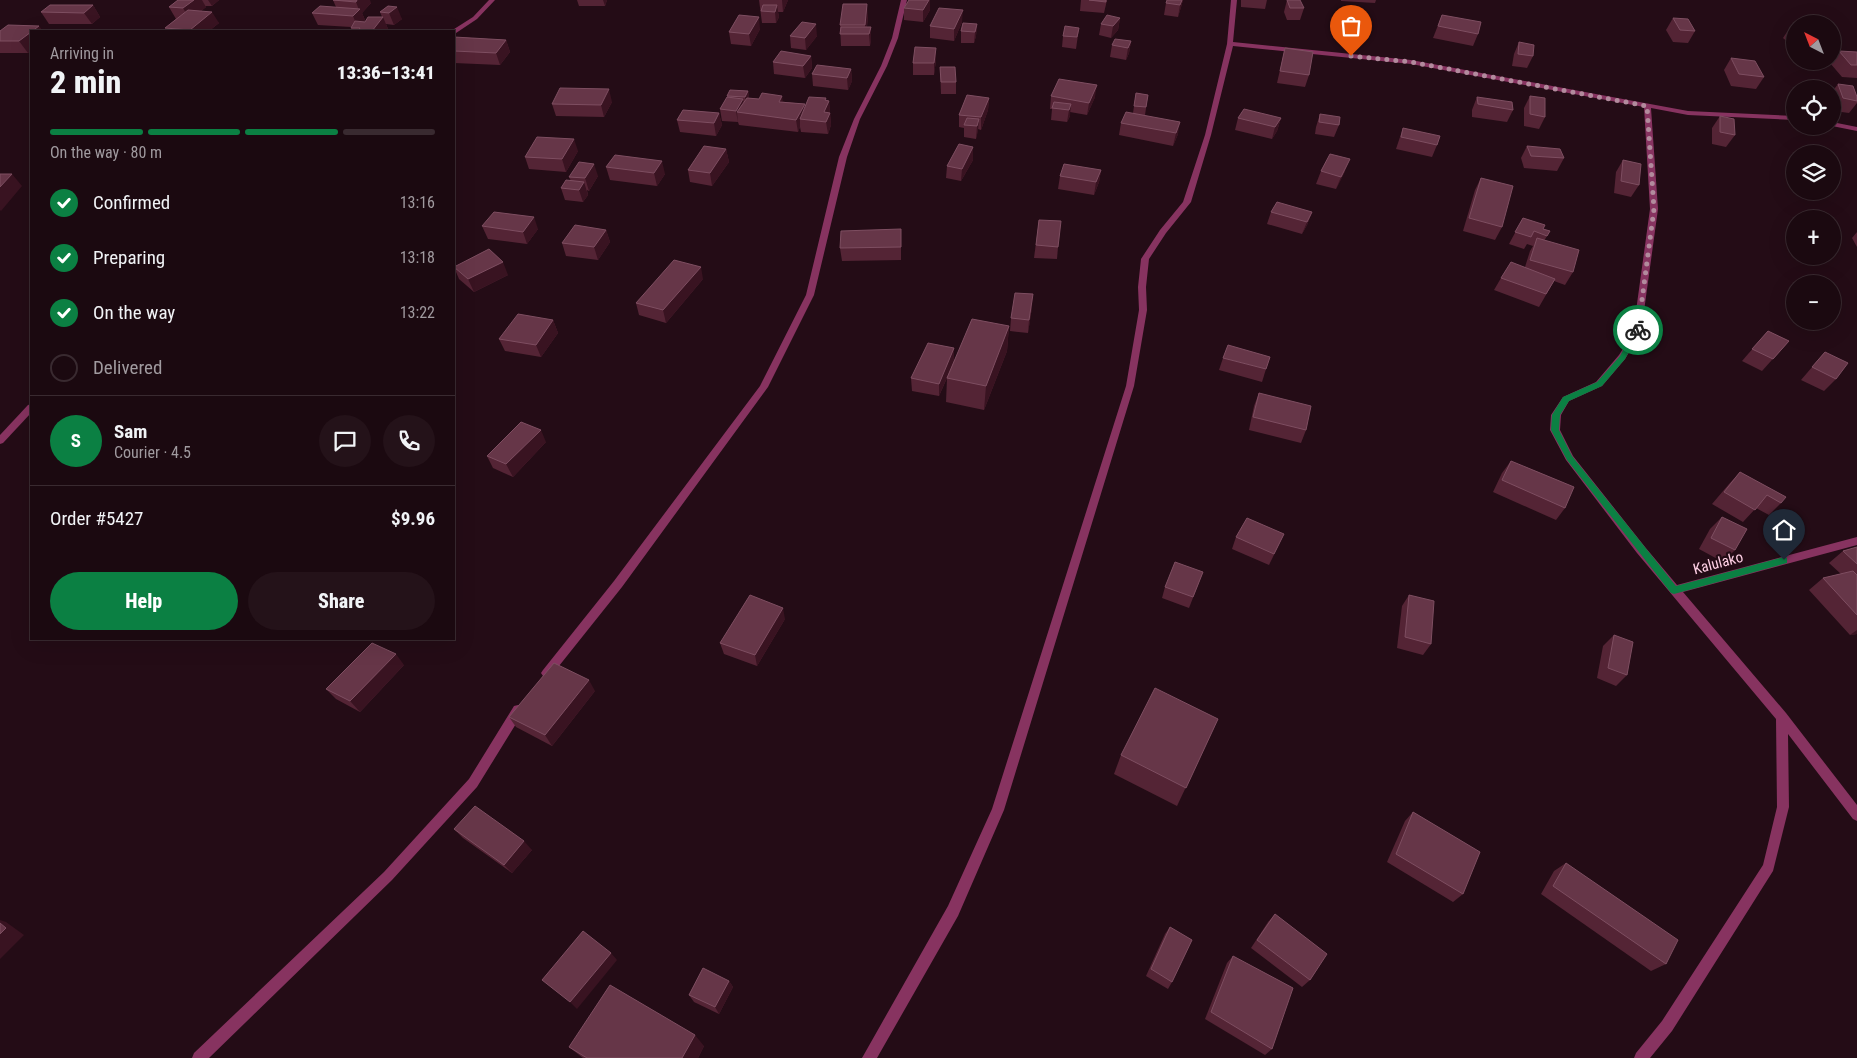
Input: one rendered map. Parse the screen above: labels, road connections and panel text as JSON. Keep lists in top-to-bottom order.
{
  "streets": {
    "street": ["Kalulako"]
  },
  "north": "top left",
  "page": {
    "map_buttons": ["+", "−"],
    "heading": ["2 min", "Arriving in", "13:36–13:41"],
    "panel": [
      "Sam",
      "Courier · 4.5",
      "Order #5427",
      "$9.96"
    ],
    "bar": "On the way · 80 m",
    "list": [
      ["Confirmed", "13:16"],
      ["Preparing", "13:18"],
      ["On the way", "13:22"],
      "Delivered"
    ],
    "round": "S",
    "buttons": ["Help", "Share"]
  }
}
